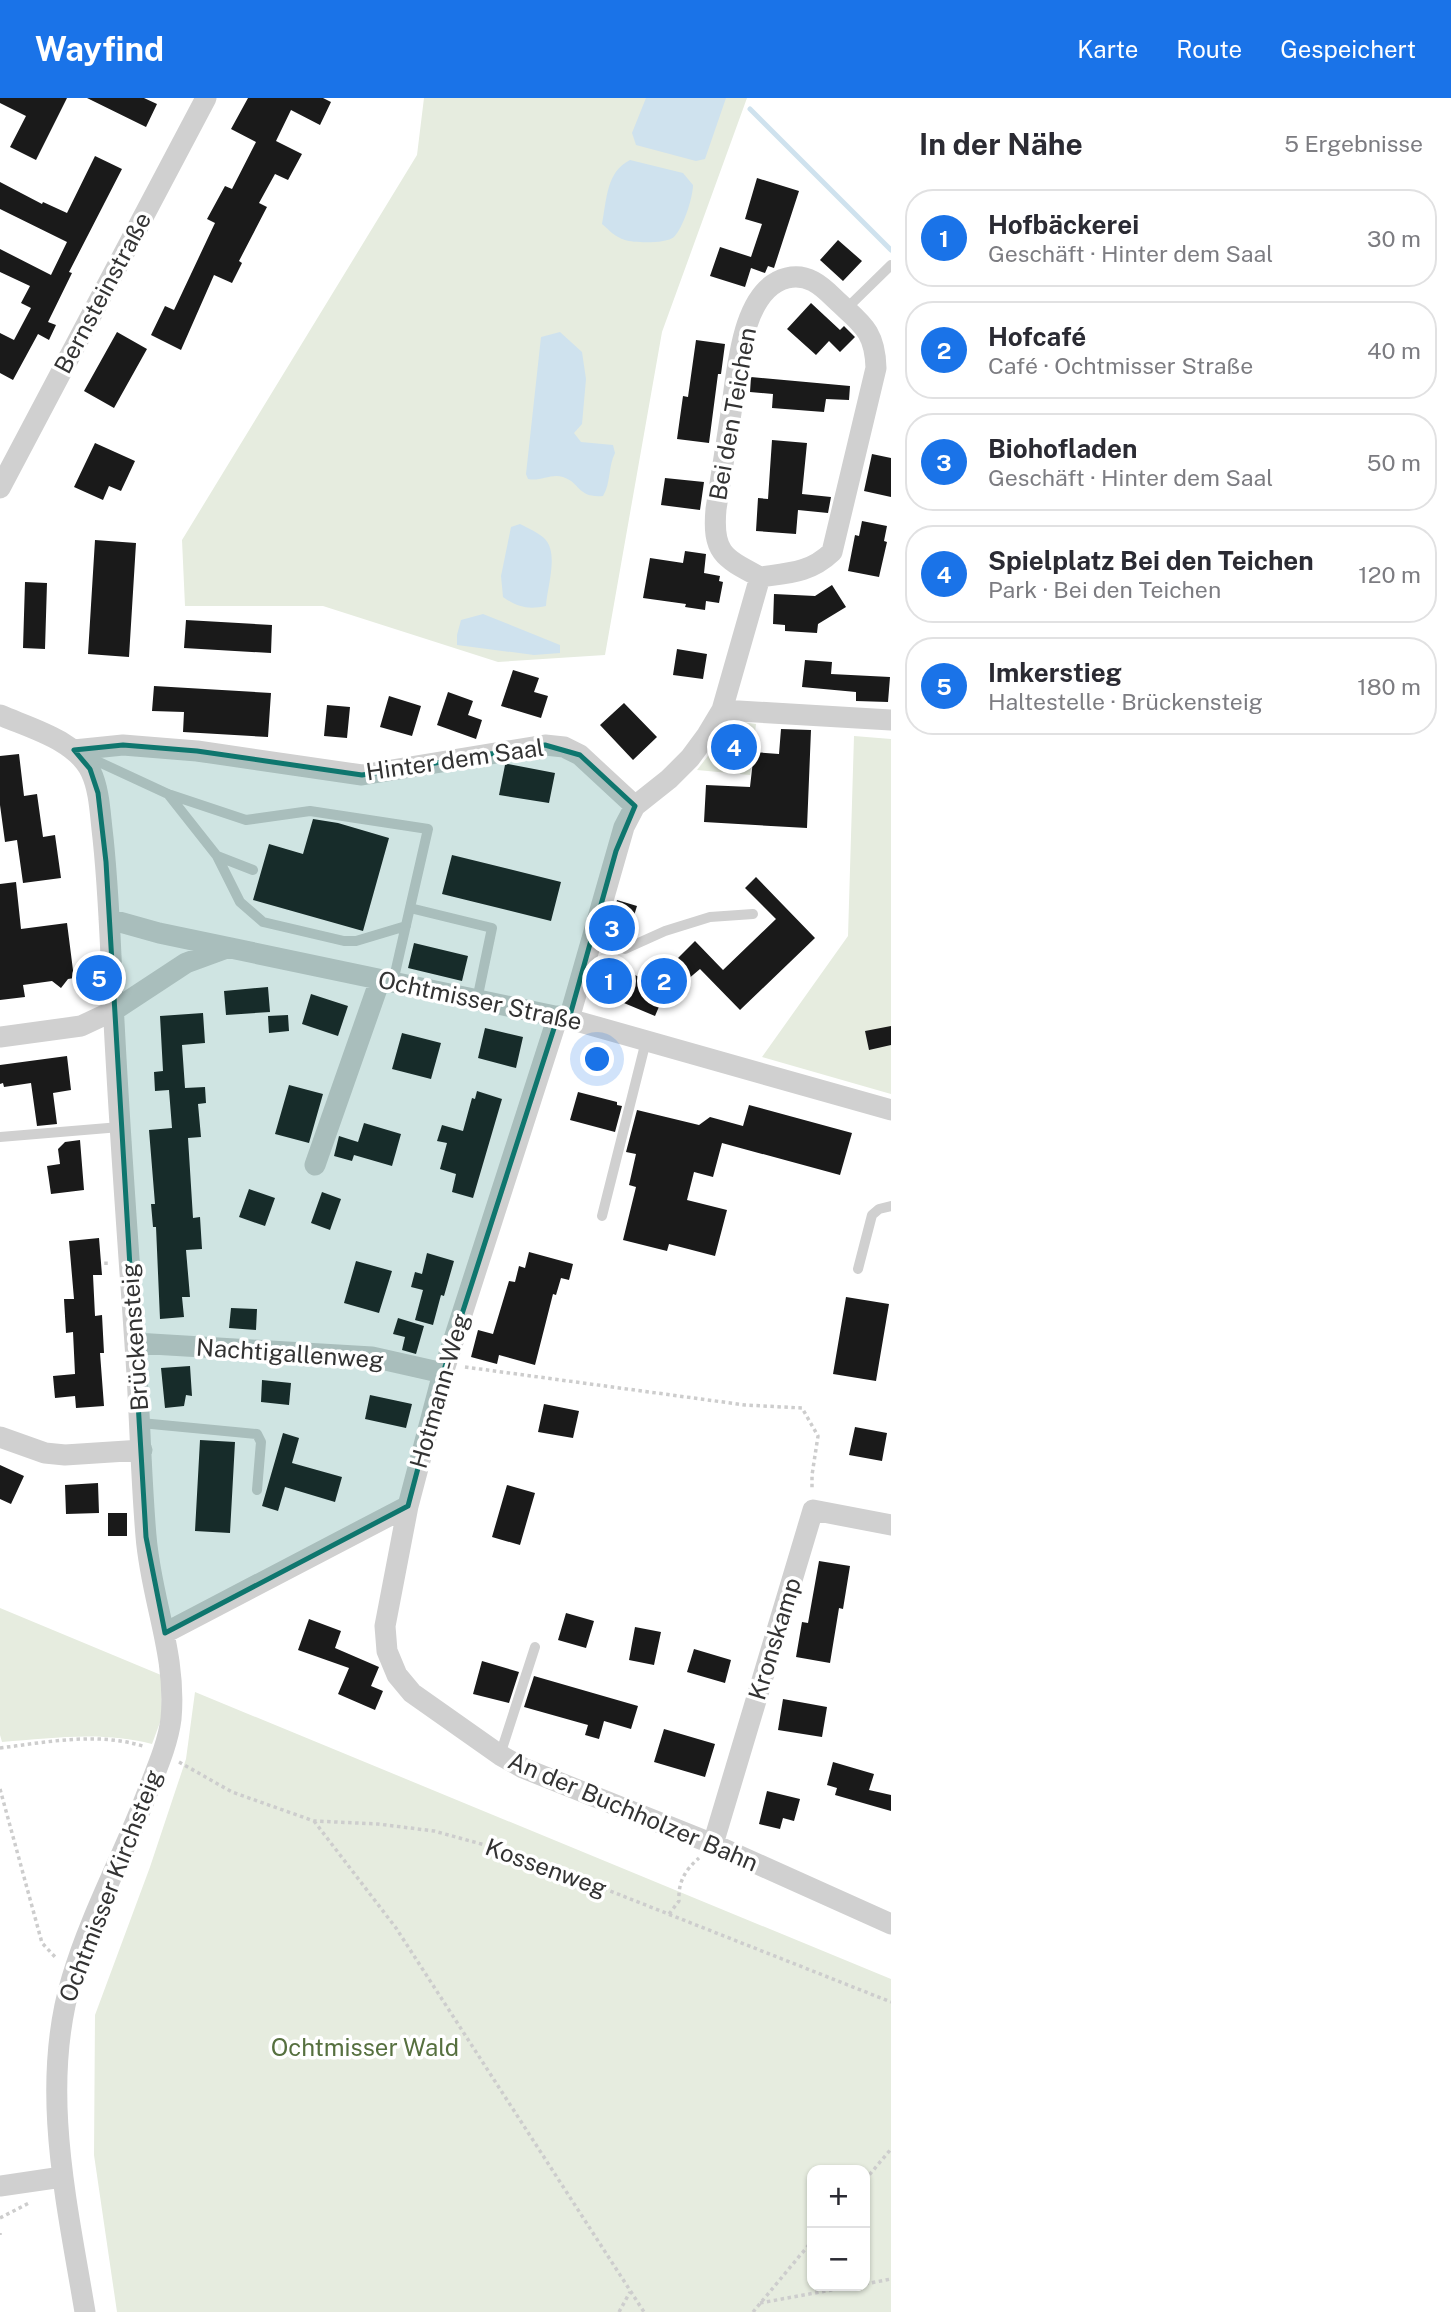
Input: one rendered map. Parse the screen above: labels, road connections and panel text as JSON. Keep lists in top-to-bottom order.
{
  "streets": {
    "street": [
      "Bernsteinstraße",
      "Bei den Teichen",
      "Hinter dem Saal",
      "Ochtmisser Straße",
      "Brückensteig",
      "Nachtigallenweg",
      "Hotmann-Weg",
      "Kronskamp",
      "An der Buchholzer Bahn",
      "Ochtmisser Kirchsteig"
    ],
    "path": ["Kossenweg"]
  },
  "crossings": [
    ["Hinter dem Saal", "Brückensteig"],
    ["Ochtmisser Straße", "Brückensteig"],
    ["Ochtmisser Straße", "Hotmann-Weg"],
    ["Brückensteig", "Nachtigallenweg"],
    ["Brückensteig", "Ochtmisser Kirchsteig"],
    ["Nachtigallenweg", "Hotmann-Weg"],
    ["Hotmann-Weg", "An der Buchholzer Bahn"],
    ["Kronskamp", "An der Buchholzer Bahn"]
  ],
  "parks": ["Ochtmisser Wald"],
  "page": {
    "header": "Wayfind",
    "nav": ["Karte", "Route", "Gespeichert"],
    "heading": ["In der Nähe", "5 Ergebnisse"],
    "list": [
      {
        "mark": "1",
        "name": "Hofbäckerei",
        "note": "Geschäft · Hinter dem Saal",
        "value": "30 m"
      },
      {
        "mark": "2",
        "name": "Hofcafé",
        "note": "Café · Ochtmisser Straße",
        "value": "40 m"
      },
      {
        "mark": "3",
        "name": "Biohofladen",
        "note": "Geschäft · Hinter dem Saal",
        "value": "50 m"
      },
      {
        "mark": "4",
        "name": "Spielplatz Bei den Teichen",
        "note": "Park · Bei den Teichen",
        "value": "120 m"
      },
      {
        "mark": "5",
        "name": "Imkerstieg",
        "note": "Haltestelle · Brückensteig",
        "value": "180 m"
      }
    ],
    "pins": [
      "4",
      "3",
      "5",
      "1",
      "2"
    ],
    "map_buttons": ["+", "−"]
  }
}
